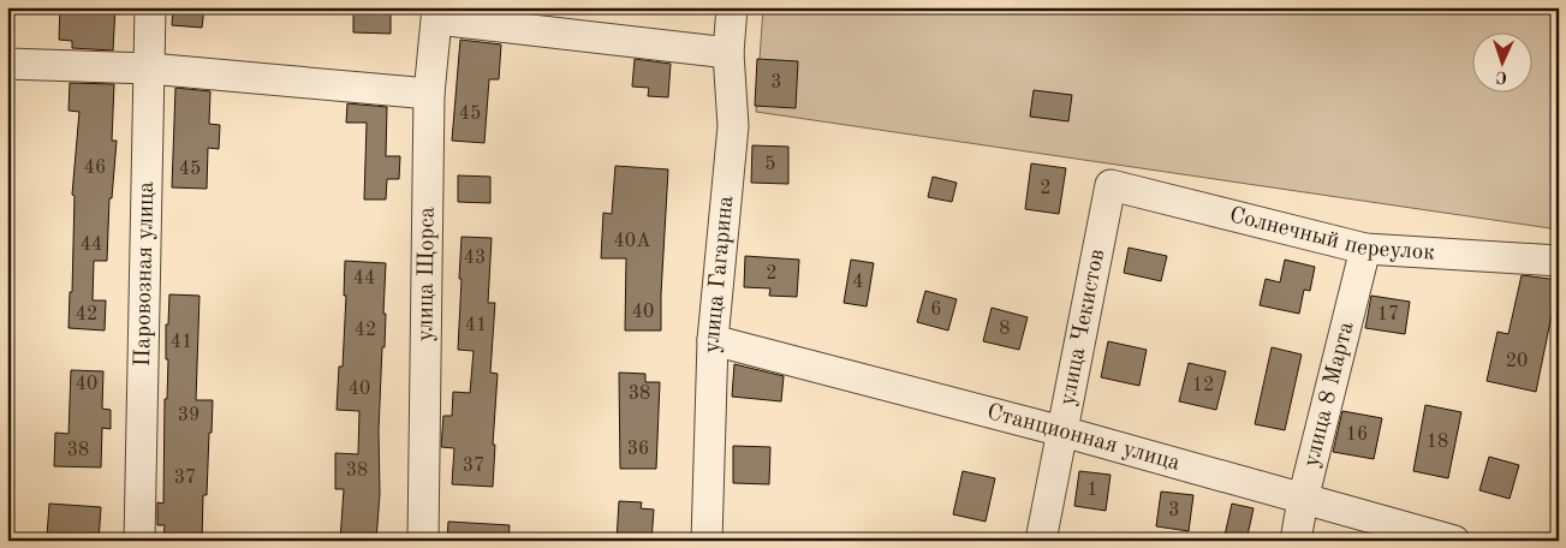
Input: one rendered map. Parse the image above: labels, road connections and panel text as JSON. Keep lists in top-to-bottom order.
{
  "streets": {
    "street": [
      "Солнечный переулок",
      "Паровозная улица",
      "улица Щорса",
      "улица Гагарина",
      "улица Чекистов",
      "улица 8 Марта",
      "Станционная улица"
    ]
  },
  "crossings": [
    ["Солнечный переулок", "улица Чекистов"],
    ["Солнечный переулок", "улица 8 Марта"],
    ["улица Гагарина", "Станционная улица"],
    ["улица Чекистов", "Станционная улица"],
    ["улица 8 Марта", "Станционная улица"]
  ],
  "house_numbers": [
    "3",
    "45",
    "5",
    "46",
    "45",
    "2",
    "40А",
    "44",
    "43",
    "2",
    "44",
    "4",
    "6",
    "40",
    "42",
    "17",
    "41",
    "8",
    "42",
    "41",
    "20",
    "40",
    "12",
    "40",
    "38",
    "39",
    "16",
    "18",
    "36",
    "38",
    "37",
    "38",
    "37",
    "1",
    "3"
  ],
  "north": "bottom"
}
